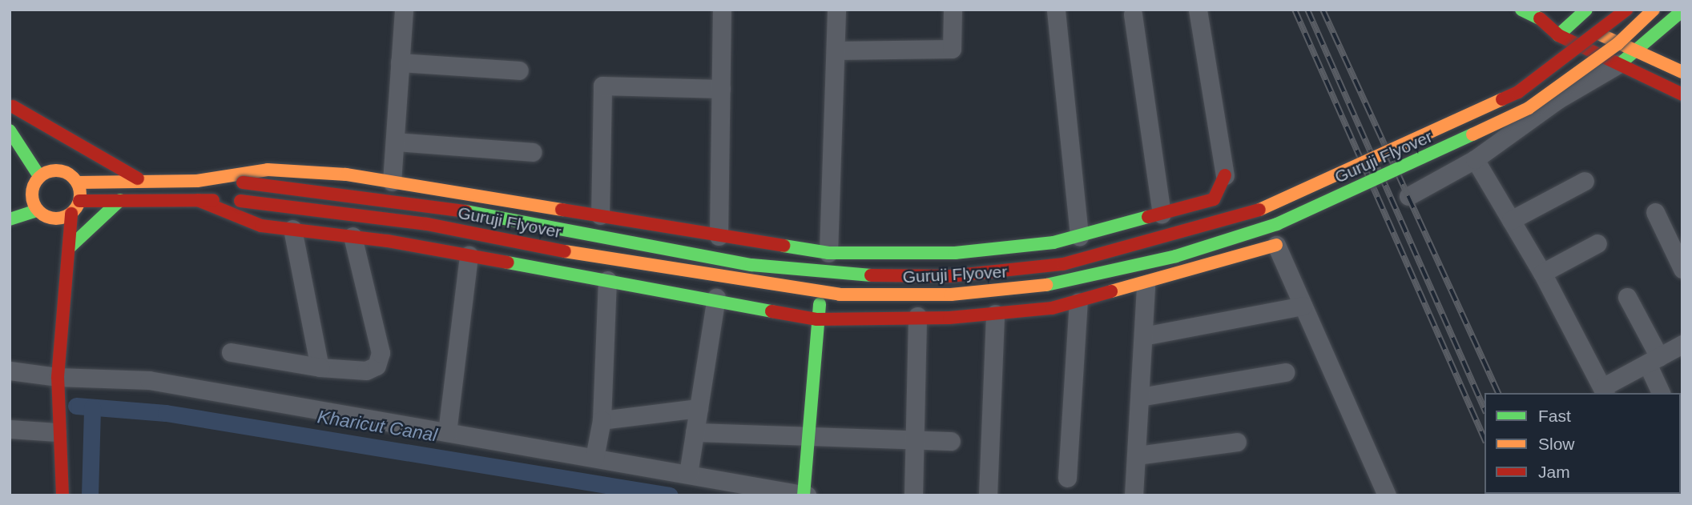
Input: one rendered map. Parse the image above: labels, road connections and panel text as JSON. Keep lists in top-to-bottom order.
{
  "streets": {
    "main road": ["Guruji Flyover"]
  },
  "water": ["Kharicut Canal"],
  "legend": ["Fast", "Slow", "Jam"]
}
